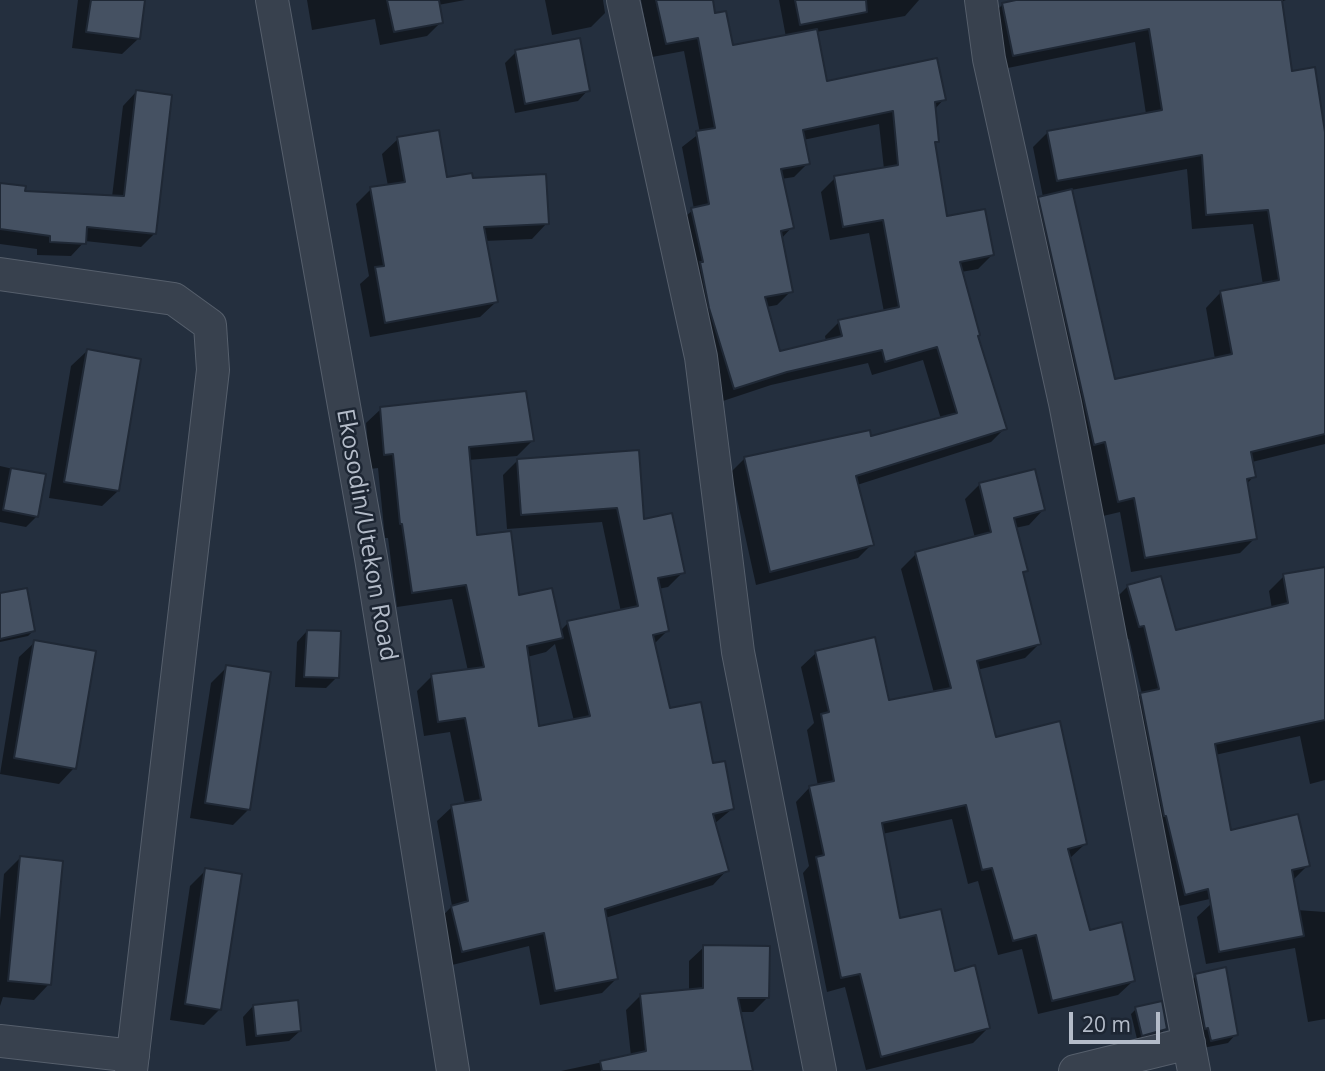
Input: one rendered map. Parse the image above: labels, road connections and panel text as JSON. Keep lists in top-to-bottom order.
{
  "streets": {
    "street": ["Ekosodin/Utekon Road"]
  },
  "scale_bar": "20 m"
}
